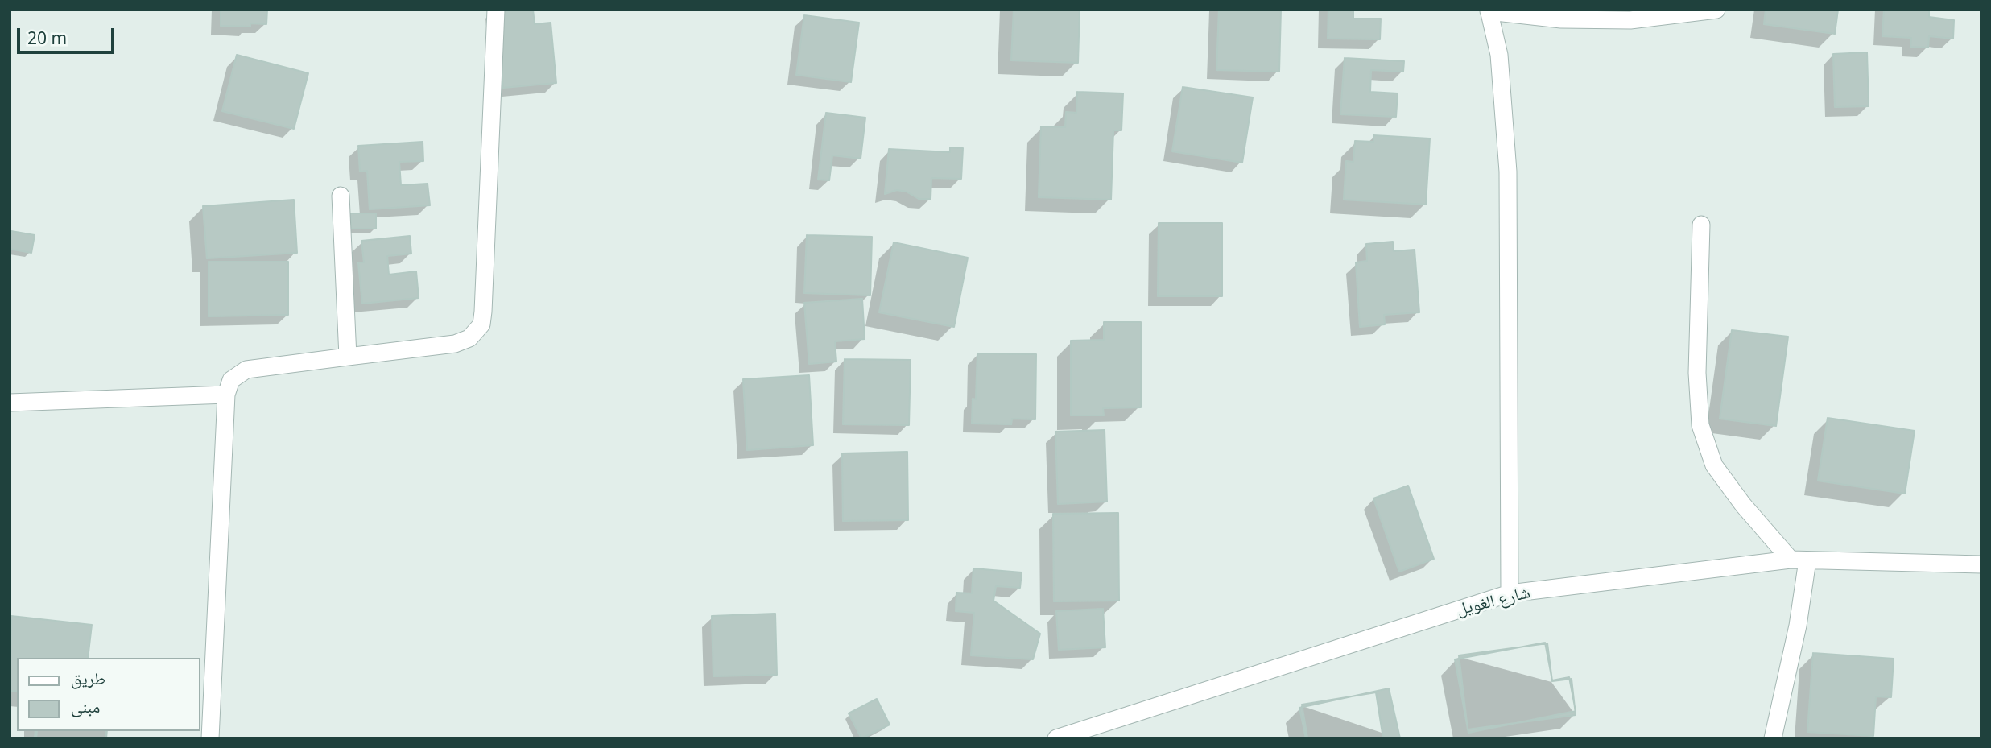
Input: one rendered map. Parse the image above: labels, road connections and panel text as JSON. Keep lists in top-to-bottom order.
{
  "streets": {
    "street": ["شارع الغويل"]
  },
  "legend": ["طريق", "مبنى"],
  "scale_bar": "20 m"
}
